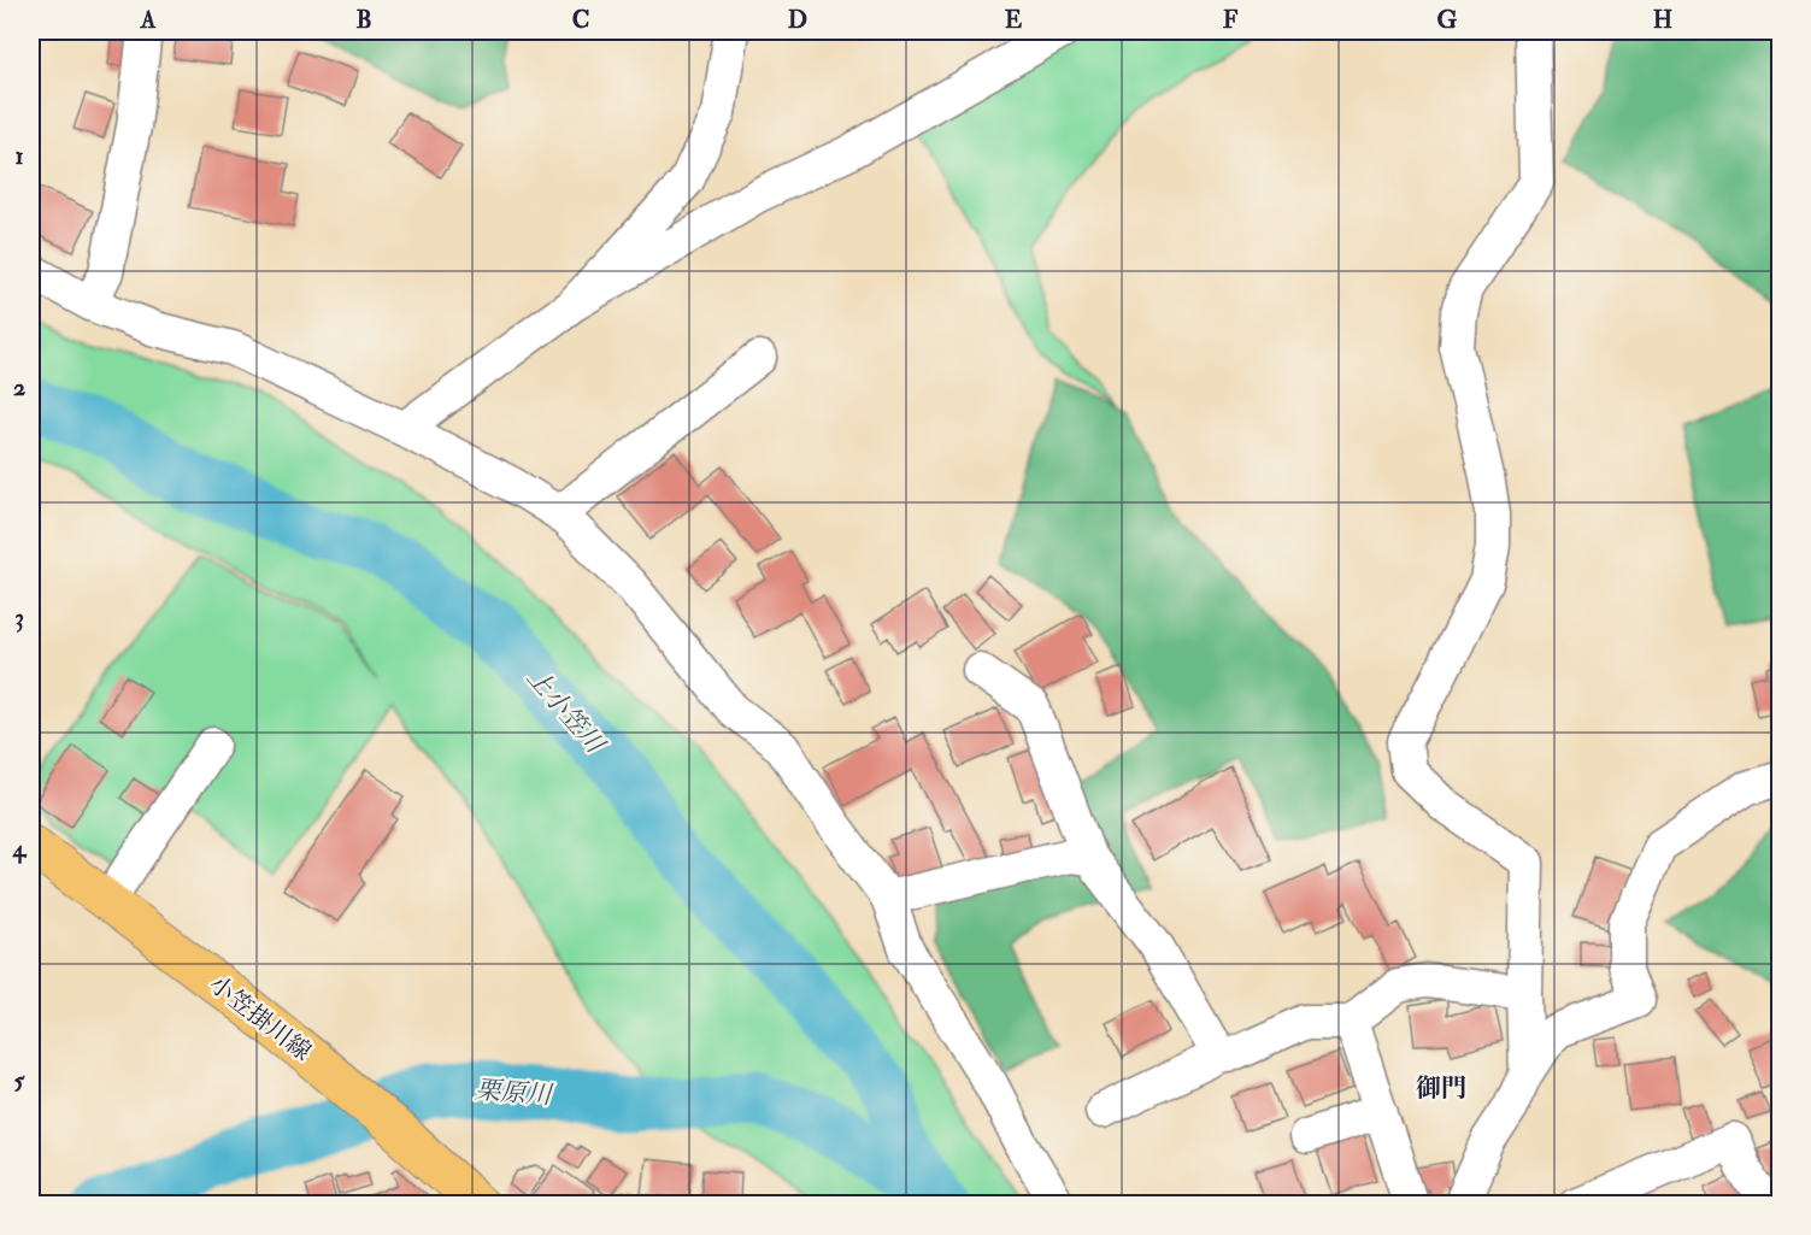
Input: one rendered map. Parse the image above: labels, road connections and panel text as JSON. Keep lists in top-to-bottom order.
{
  "streets": {
    "main road": ["小笠掛川線"]
  },
  "districts": ["御門"],
  "water": ["上小笠川", "栗原川"],
  "grid": {
    "columns": [
      "A",
      "B",
      "C",
      "D",
      "E",
      "F",
      "G",
      "H"
    ],
    "rows": [
      "1",
      "2",
      "3",
      "4",
      "5"
    ]
  }
}
